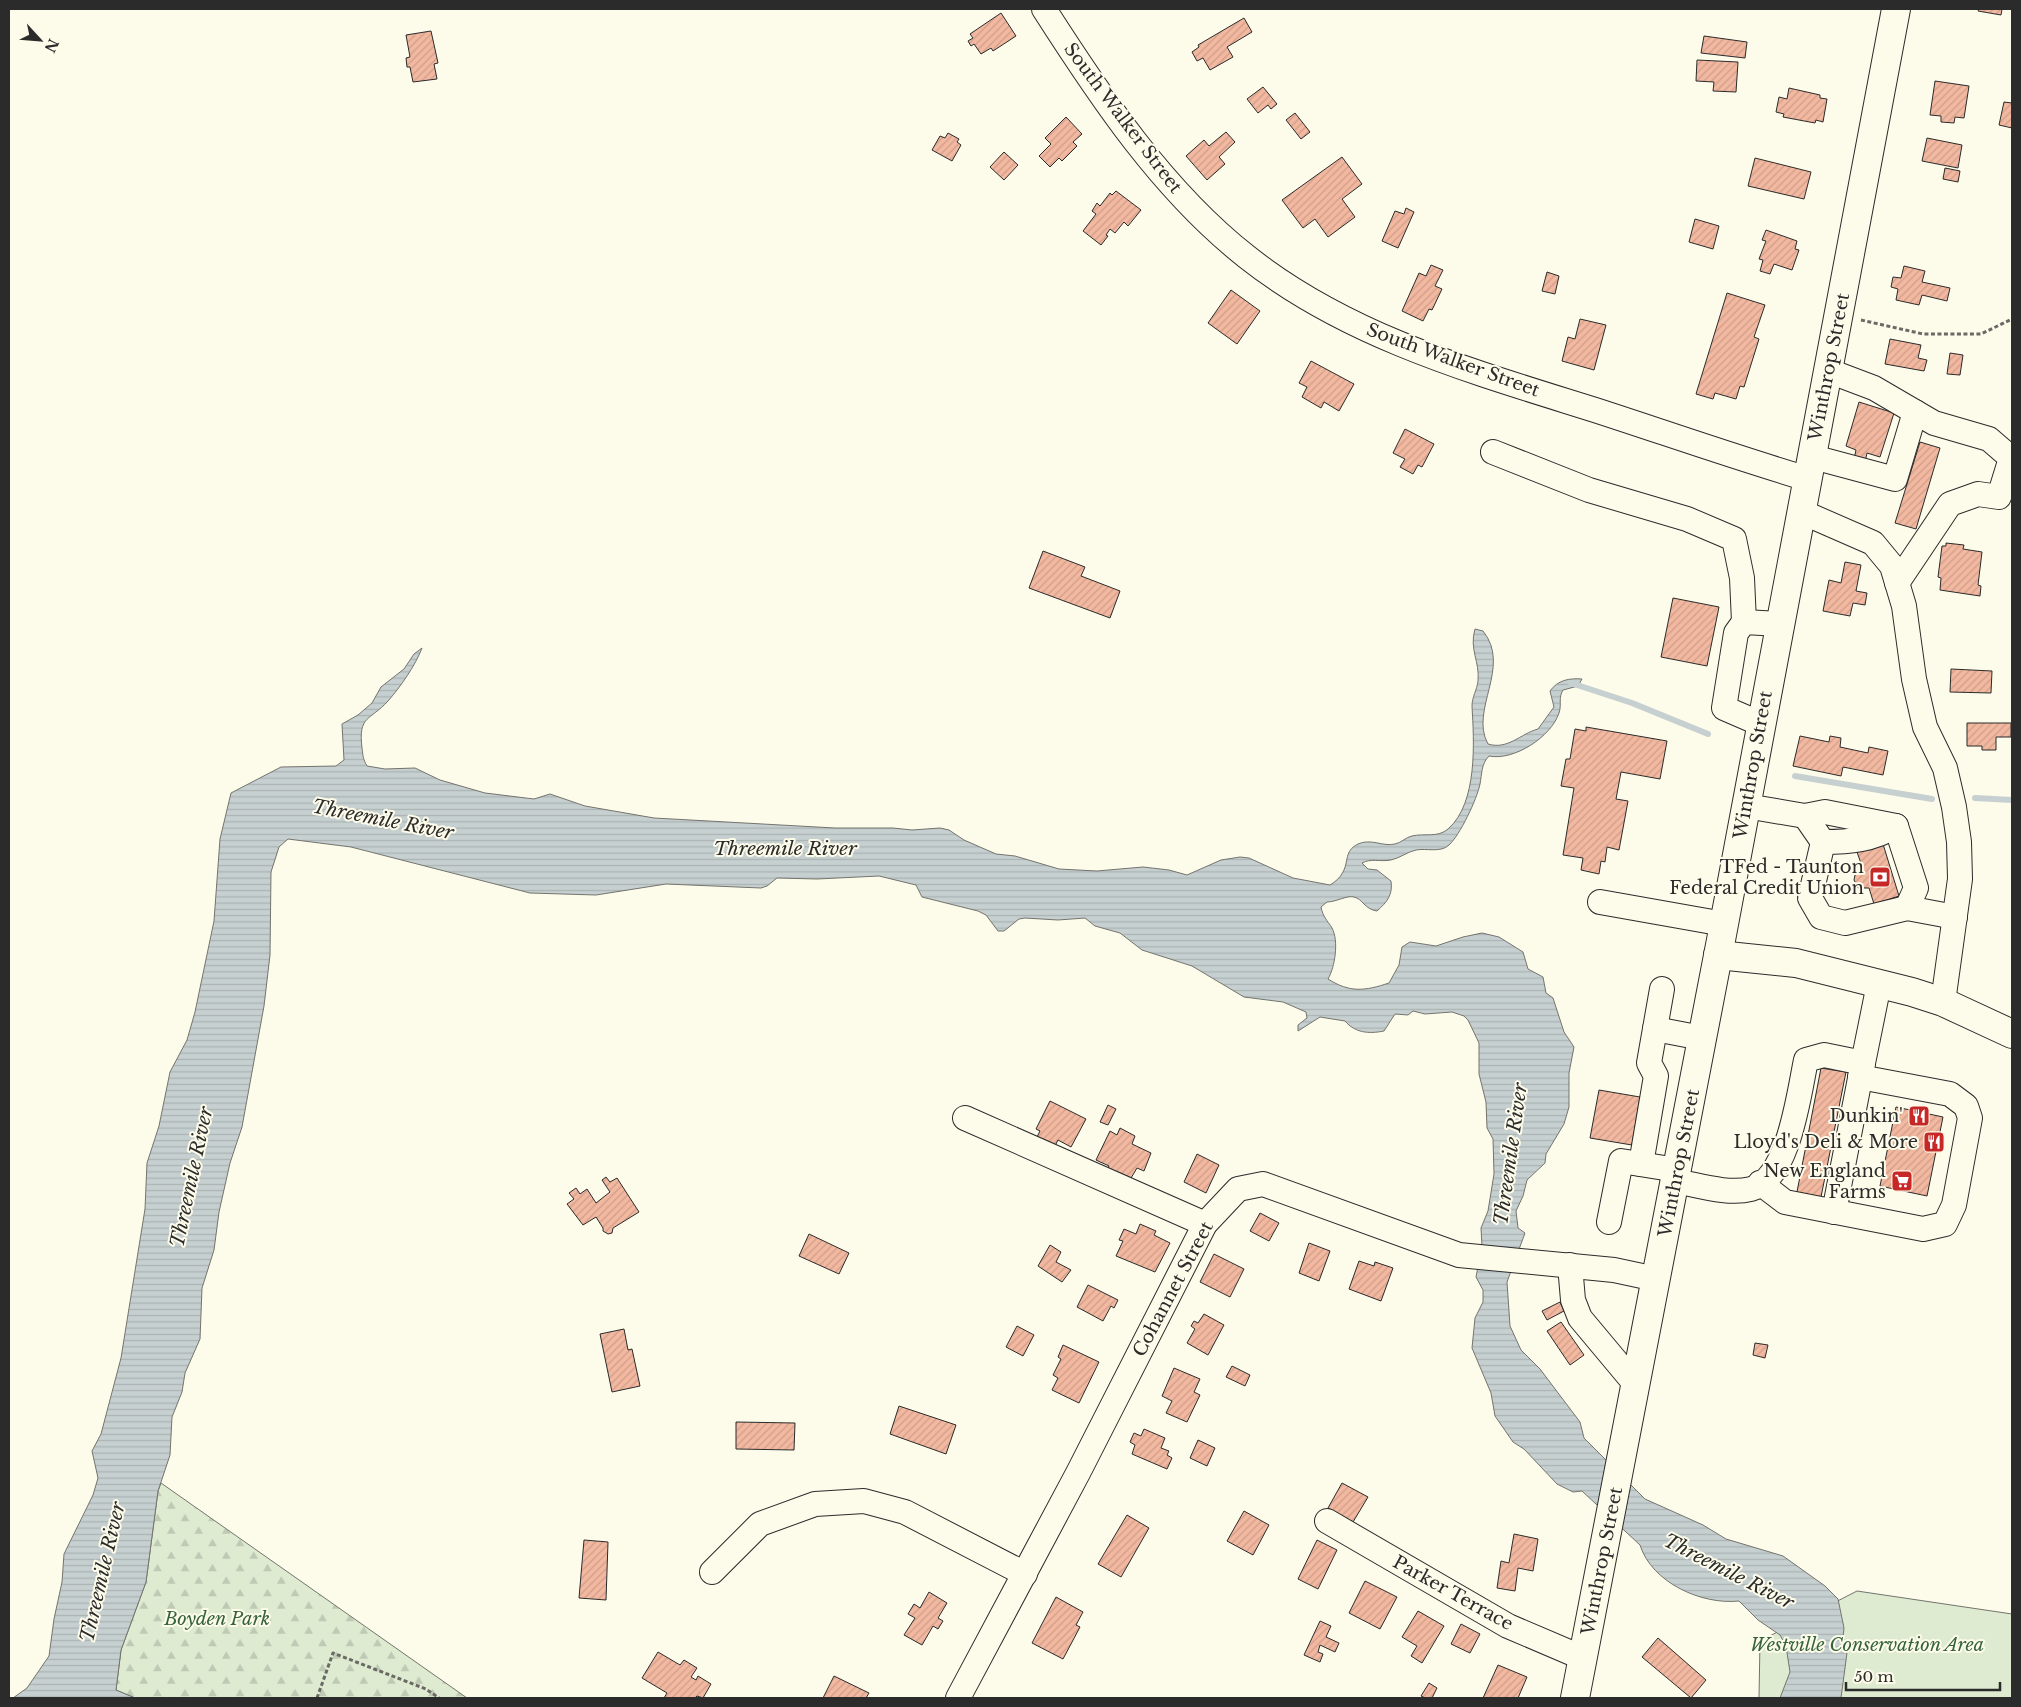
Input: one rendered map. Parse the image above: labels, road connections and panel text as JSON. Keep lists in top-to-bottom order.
{
  "streets": {
    "main road": ["Winthrop Street"],
    "street": ["South Walker Street", "Cohannet Street", "Parker Terrace"]
  },
  "crossings": [
    ["South Walker Street", "Winthrop Street"],
    ["Winthrop Street", "Cohannet Street"],
    ["Winthrop Street", "Parker Terrace"]
  ],
  "water": ["Threemile River"],
  "parks": ["Boyden Park", "Westville Conservation Area"],
  "places": {
    "bank": ["TFed - Taunton Federal Credit Union"],
    "restaurant": ["Dunkin'", "Lloyd's Deli & More"],
    "supermarket": ["New England Farms"]
  },
  "scale_bar": "50 m",
  "north": "bottom right"
}
